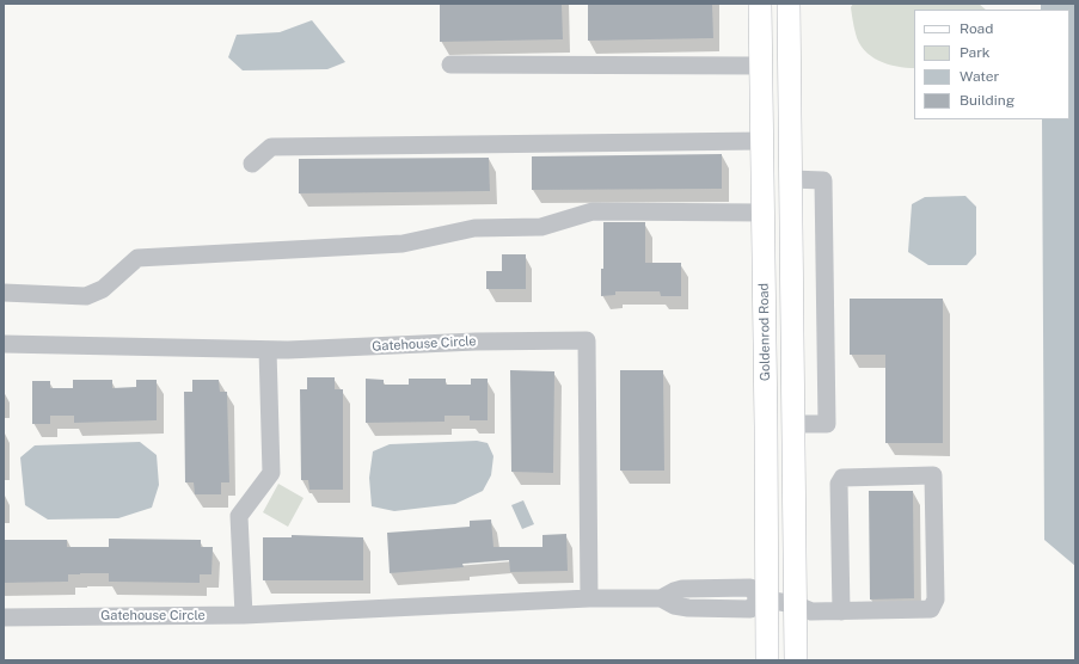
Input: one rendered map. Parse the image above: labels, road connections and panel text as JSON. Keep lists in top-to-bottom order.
{
  "streets": {
    "main road": ["Goldenrod Road"],
    "lane": ["Gatehouse Circle"]
  },
  "crossings": [
    ["Goldenrod Road", "Gatehouse Circle"]
  ],
  "legend": [
    "Road",
    "Park",
    "Water",
    "Building"
  ]
}
